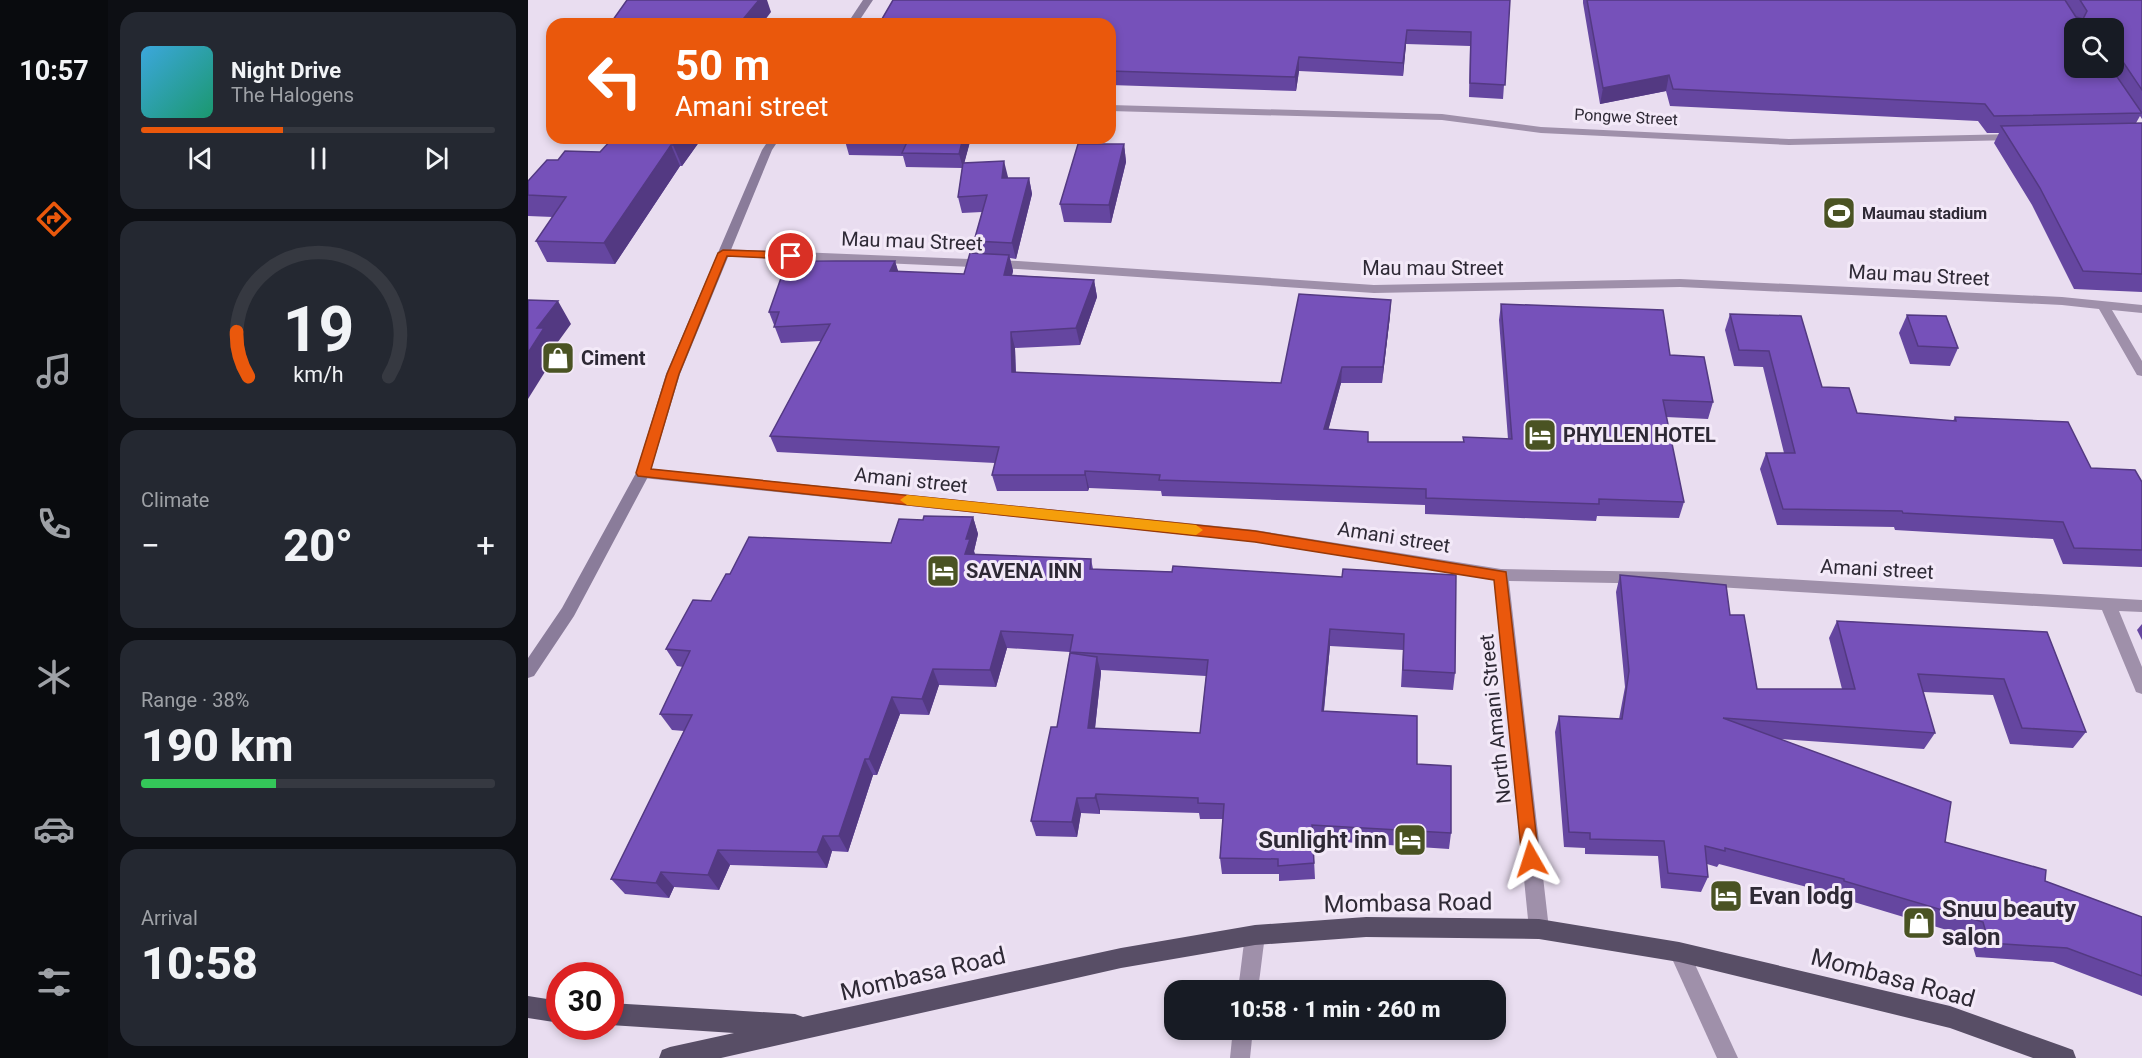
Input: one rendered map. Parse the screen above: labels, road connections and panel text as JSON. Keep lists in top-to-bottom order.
{
  "streets": {
    "highway": ["Mombasa Road"],
    "street": [
      "Pongwe Street",
      "Mau mau Street",
      "Amani street",
      "North Amani Street"
    ]
  },
  "crossings": [
    ["Amani street", "North Amani Street"],
    ["North Amani Street", "Mombasa Road"]
  ],
  "places": {
    "sports": ["Maumau stadium"],
    "shop": ["Ciment", "Snuu beauty salon"],
    "hotel": [
      "PHYLLEN HOTEL",
      "SAVENA INN",
      "Sunlight inn",
      "Evan lodg"
    ]
  },
  "page": {
    "tabs": "10:57",
    "turn": ["50 m", "Amani street"],
    "song": ["Night Drive", "The Halogens"],
    "tile": [
      "Climate",
      ["Range · 38%", "190 km"],
      ["Arrival", "10:58"]
    ],
    "heat": ["−", "20°", "+"],
    "limit": "30",
    "trip": "10:58 · 1 min · 260 m",
    "gauge": ["19", "km/h"]
  }
}
